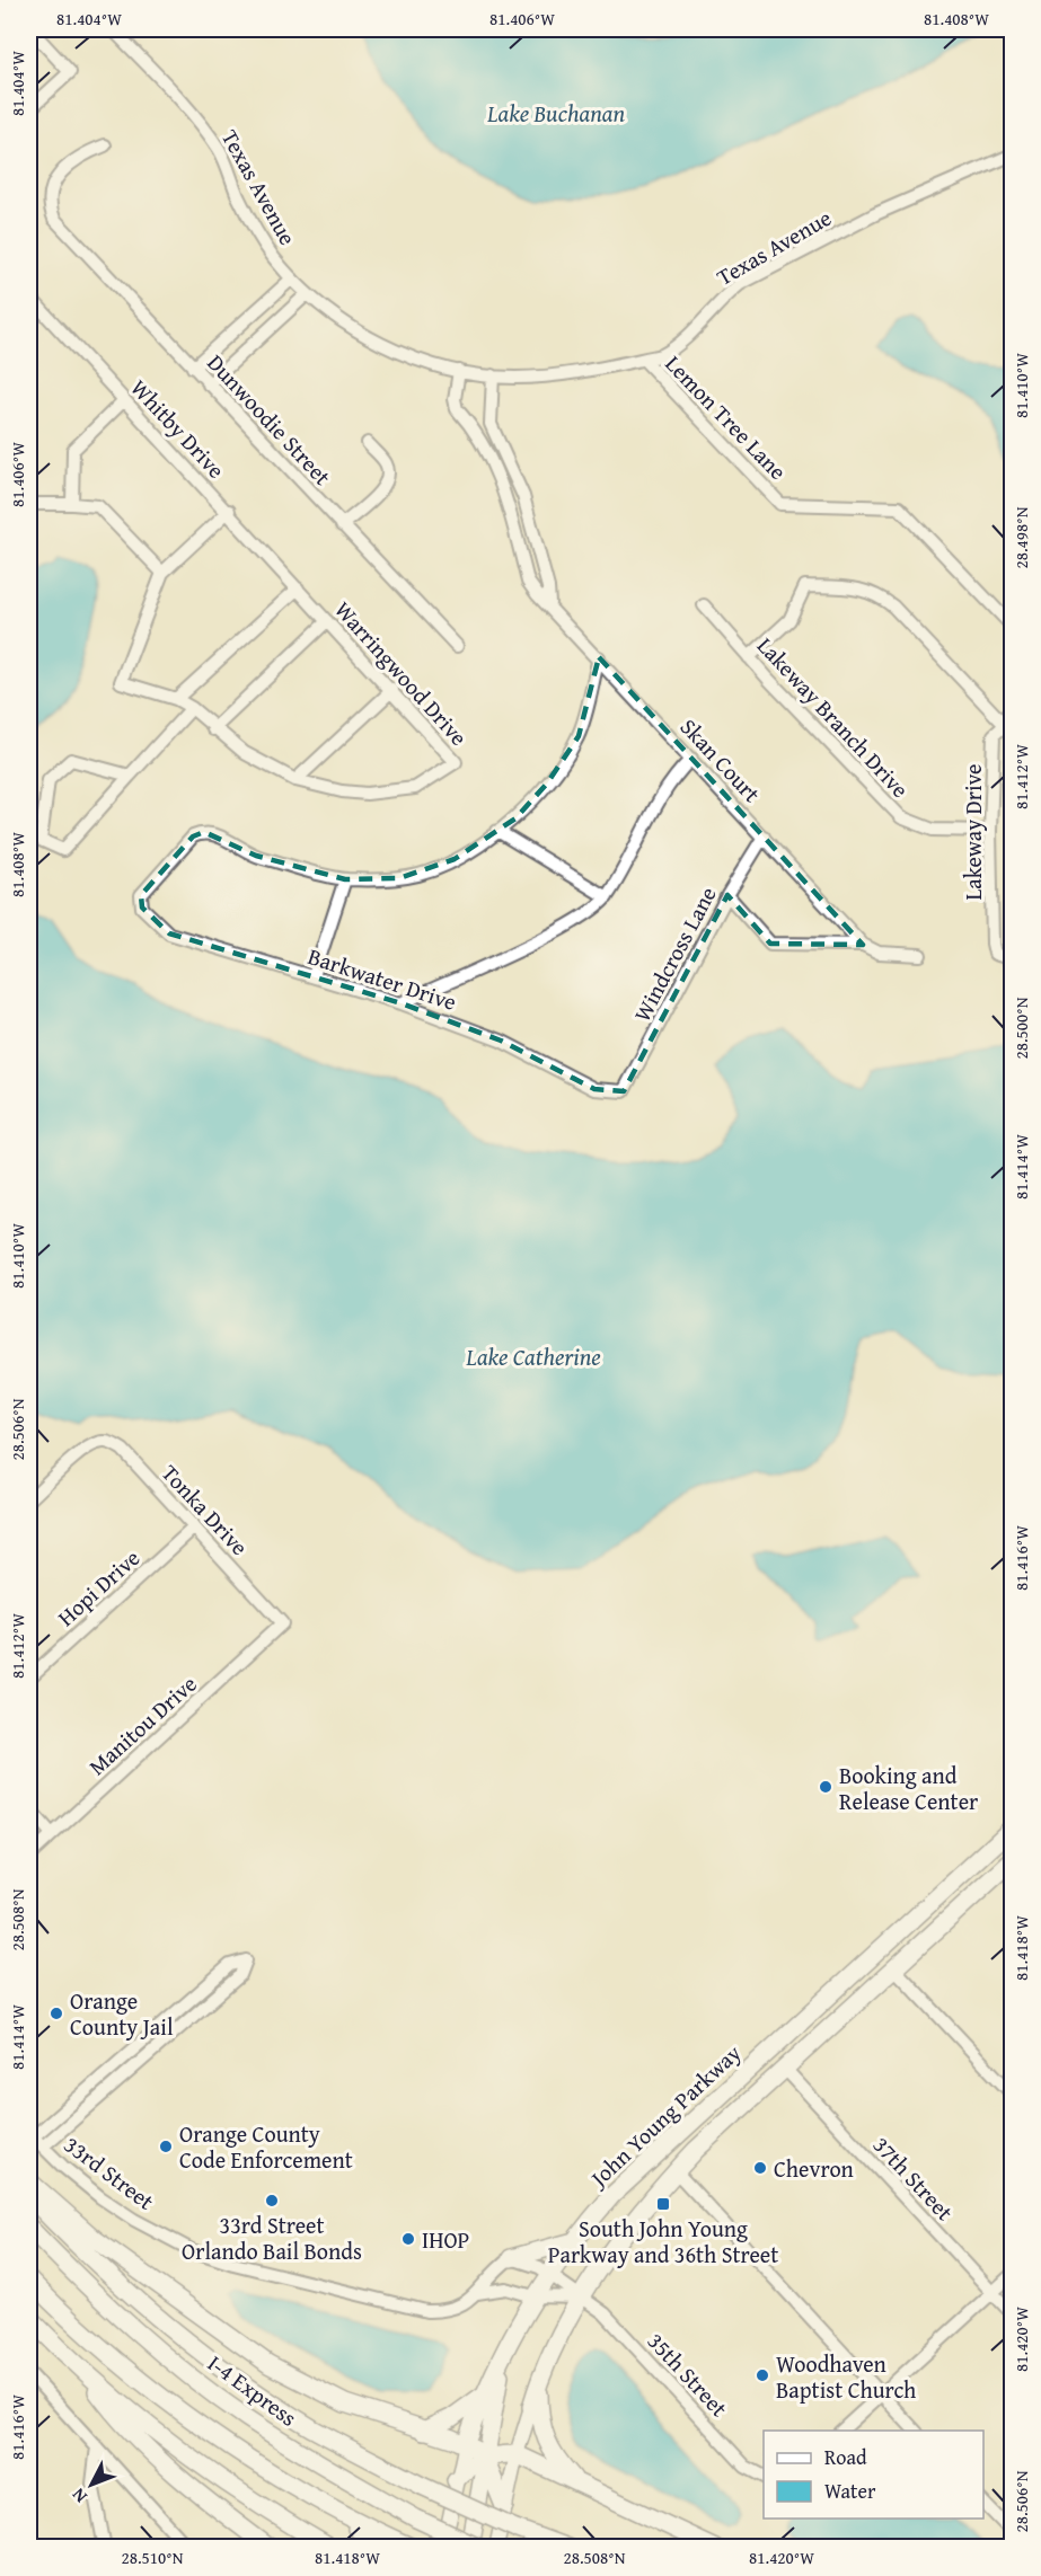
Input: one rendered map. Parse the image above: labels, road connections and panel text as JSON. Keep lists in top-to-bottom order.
{
  "streets": {
    "highway": ["John Young Parkway", "I-4 Express"],
    "street": [
      "Texas Avenue",
      "Lemon Tree Lane",
      "Dunwoodie Street",
      "Whitby Drive",
      "Warringwood Drive",
      "Lakeway Branch Drive",
      "Skan Court",
      "Lakeway Drive",
      "Windcross Lane",
      "Barkwater Drive",
      "Tonka Drive",
      "Hopi Drive",
      "Manitou Drive",
      "33rd Street",
      "37th Street",
      "35th Street"
    ]
  },
  "crossings": [
    ["Texas Avenue", "Lemon Tree Lane"],
    ["Texas Avenue", "Skan Court"],
    ["Whitby Drive", "Warringwood Drive"],
    ["Lakeway Branch Drive", "Lakeway Drive"],
    ["Skan Court", "Windcross Lane"],
    ["Windcross Lane", "Barkwater Drive"],
    ["Tonka Drive", "Hopi Drive"],
    ["Tonka Drive", "Manitou Drive"],
    ["John Young Parkway", "33rd Street"],
    ["John Young Parkway", "37th Street"],
    ["John Young Parkway", "35th Street"],
    ["33rd Street", "35th Street"]
  ],
  "water": ["Lake Buchanan", "Lake Catherine"],
  "places": {
    "other": [
      "Booking and Release Center",
      "Orange County Jail",
      "Orange County Code Enforcement",
      "Chevron",
      "33rd Street Orlando Bail Bonds",
      "IHOP",
      "Woodhaven Baptist Church"
    ],
    "transit": ["South John Young Parkway and 36th Street"]
  },
  "legend": ["Road", "Water"],
  "north": "bottom left",
  "coordinates": [
    "81.404°W",
    "81.406°W",
    "81.408°W",
    "81.410°W",
    "28.498°N",
    "81.412°W",
    "28.500°N",
    "81.414°W",
    "28.506°N",
    "81.416°W",
    "28.508°N",
    "81.418°W",
    "81.420°W",
    "28.510°N"
  ]
}
